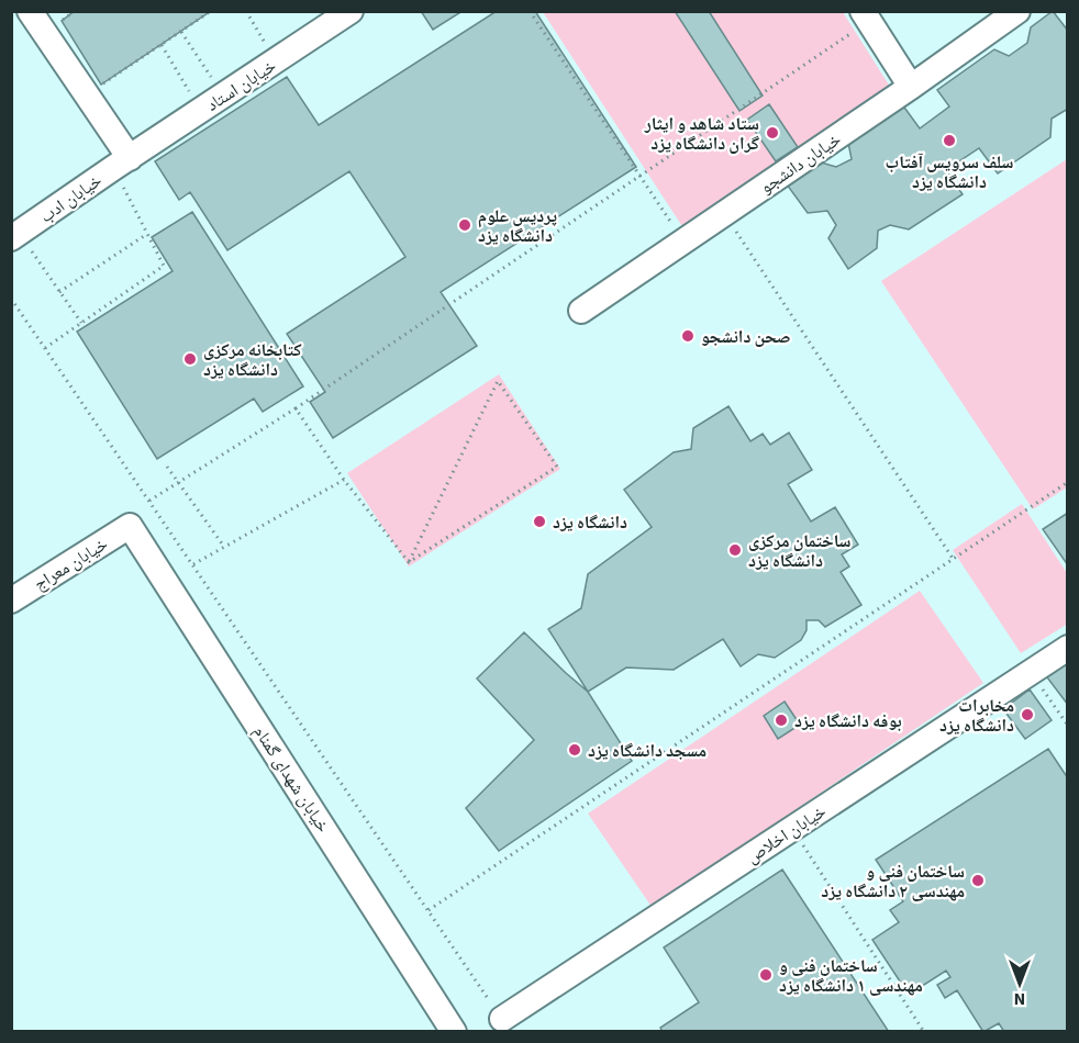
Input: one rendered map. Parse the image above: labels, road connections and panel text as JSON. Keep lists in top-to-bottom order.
{
  "streets": {
    "lane": [
      "خیابان استاد",
      "خیابان دانشجو",
      "خیابان ادب",
      "خیابان معراج",
      "خیابان شهدای گمنام",
      "خیابان اخلاص"
    ]
  },
  "crossings": [
    ["خیابان استاد", "خیابان ادب"],
    ["خیابان معراج", "خیابان شهدای گمنام"]
  ],
  "places": [
    "ستاد شاهد و ایثار گران دانشگاه یزد",
    "سلف سرویس آفتاب دانشگاه یزد",
    "پردیس علوم دانشگاه یزد",
    "صحن دانشجو",
    "کتابخانه مرکزی دانشگاه یزد",
    "دانشگاه یزد",
    "ساختمان مرکزی دانشگاه یزد",
    "مخابرات دانشگاه یزد",
    "بوفه دانشگاه یزد",
    "مسجد دانشگاه یزد",
    "ساختمان فنی و مهندسی ۲ دانشگاه یزد",
    "ساختمان فنی و مهندسی ۱ دانشگاه یزد"
  ],
  "north": "bottom"
}
